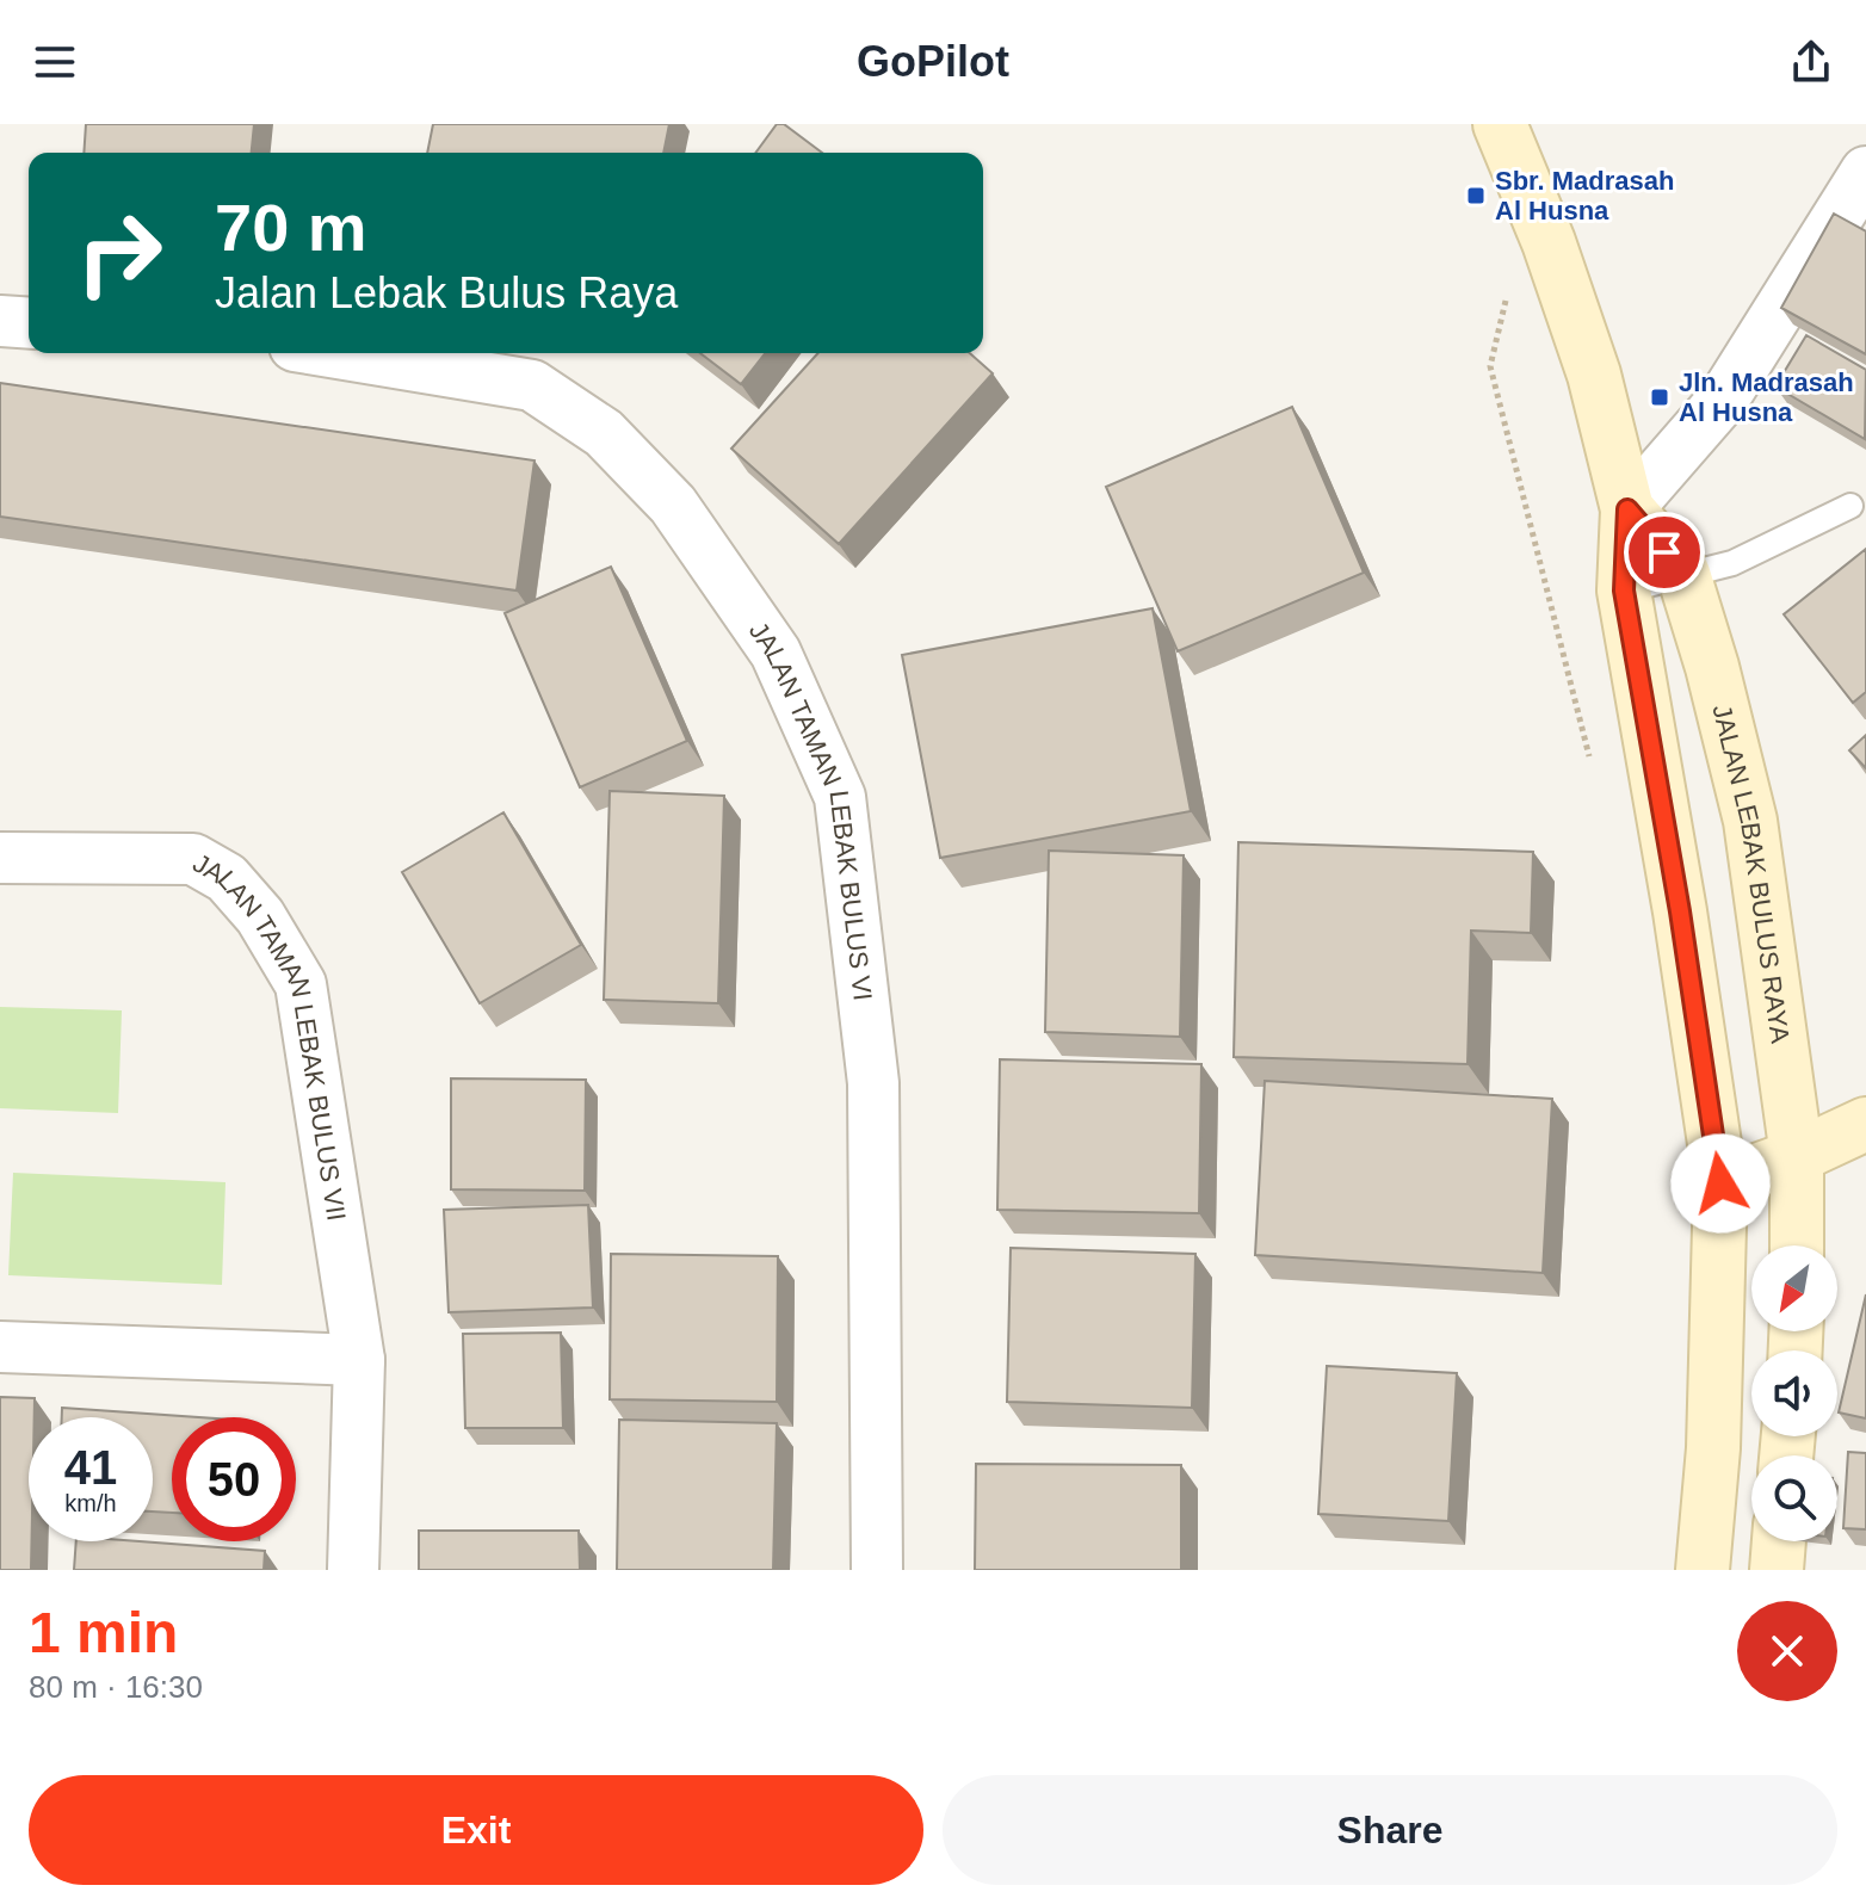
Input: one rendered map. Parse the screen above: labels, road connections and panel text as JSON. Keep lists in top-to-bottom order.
{
  "streets": {
    "main road": ["JALAN LEBAK BULUS RAYA"],
    "street": ["JALAN TAMAN LEBAK BULUS VI", "JALAN TAMAN LEBAK BULUS VII"]
  },
  "places": {
    "transit": ["Sbr. Madrasah Al Husna", "Jln. Madrasah Al Husna"]
  },
  "north": "bottom left",
  "page": {
    "header": "GoPilot",
    "turn": ["70 m", "Jalan Lebak Bulus Raya"],
    "speed": "41 km/h",
    "limit": "50",
    "heading": ["1 min", "80 m · 16:30"],
    "buttons": ["Exit", "Share"]
  }
}
